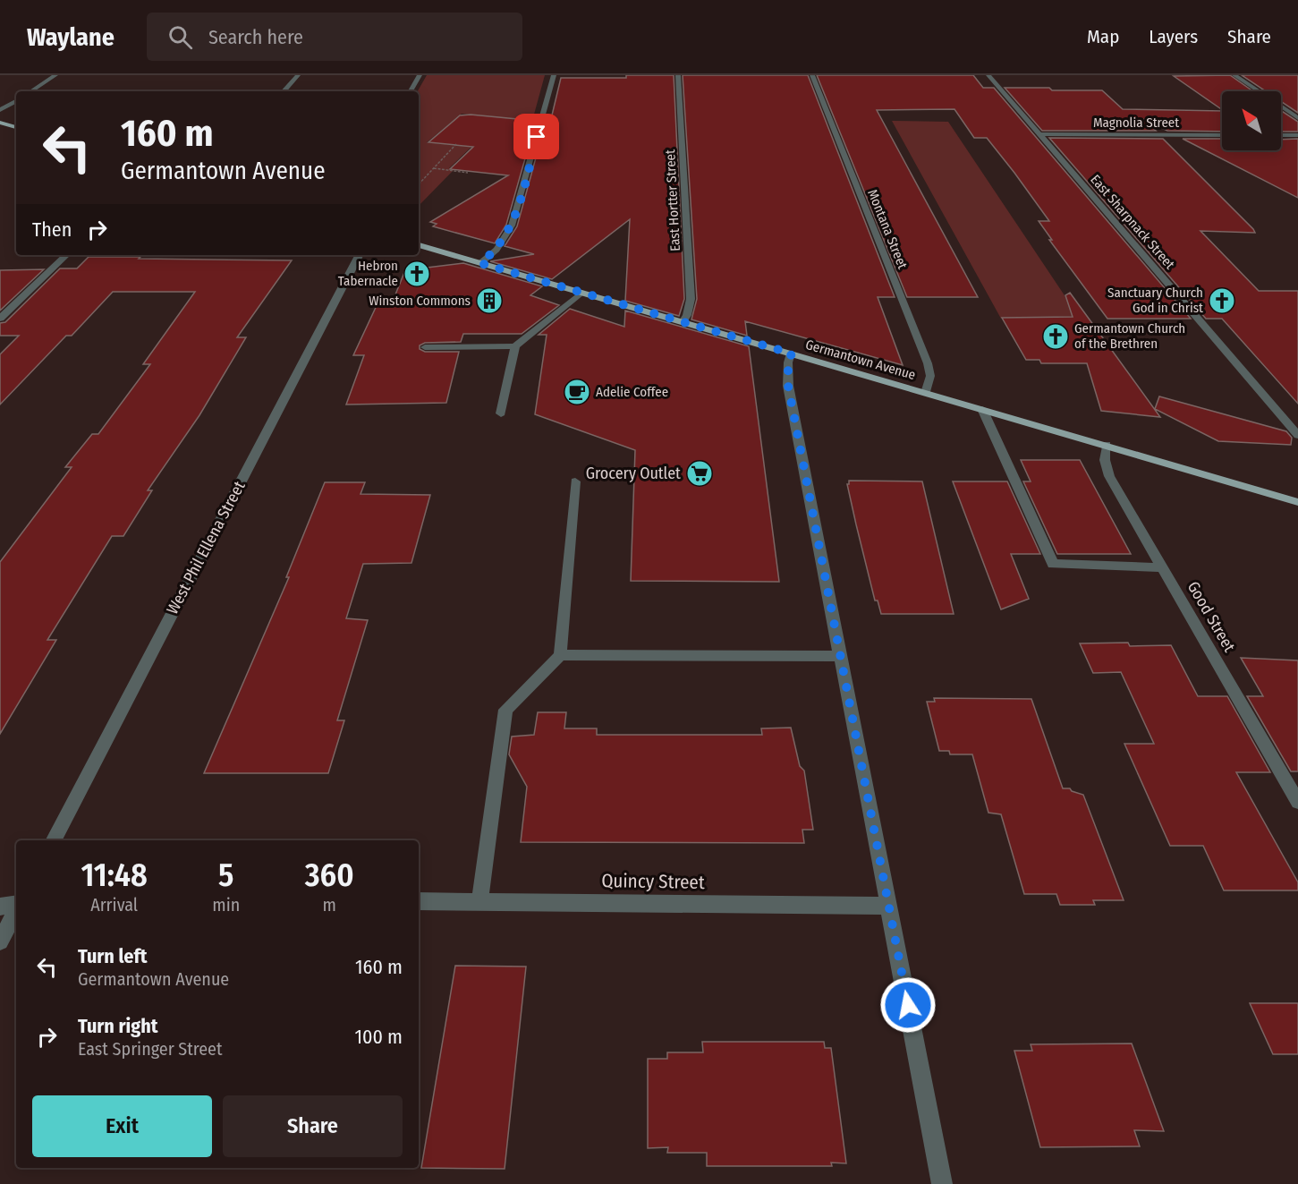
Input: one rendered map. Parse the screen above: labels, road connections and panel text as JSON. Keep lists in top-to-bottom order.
{
  "streets": {
    "main road": ["Germantown Avenue"],
    "street": [
      "Magnolia Street",
      "East Hortter Street",
      "East Sharpnack Street",
      "Montana Street",
      "West Phil Ellena Street",
      "Good Street",
      "Quincy Street"
    ]
  },
  "crossings": [
    ["Magnolia Street", "East Sharpnack Street"],
    ["East Hortter Street", "Germantown Avenue"],
    ["Montana Street", "Germantown Avenue"],
    ["Germantown Avenue", "Good Street"]
  ],
  "places": {
    "church": ["Hebron Tabernacle", "Sanctuary Church God in Christ", "Germantown Church of the Brethren"],
    "building": ["Winston Commons"],
    "cafe": ["Adelie Coffee"],
    "supermarket": ["Grocery Outlet"]
  },
  "north": "top left",
  "page": {
    "header": "Waylane",
    "search": "Search here",
    "nav": ["Map", "Layers", "Share"],
    "turn": ["160 m", "Germantown Avenue"],
    "then": "Then",
    "eta": [
      "11:48",
      "Arrival",
      "5",
      "min",
      "360",
      "m"
    ],
    "list": [
      {
        "name": "Turn left",
        "note": "Germantown Avenue",
        "value": "160 m"
      },
      {
        "name": "Turn right",
        "note": "East Springer Street",
        "value": "100 m"
      }
    ],
    "buttons": ["Exit", "Share"]
  }
}
